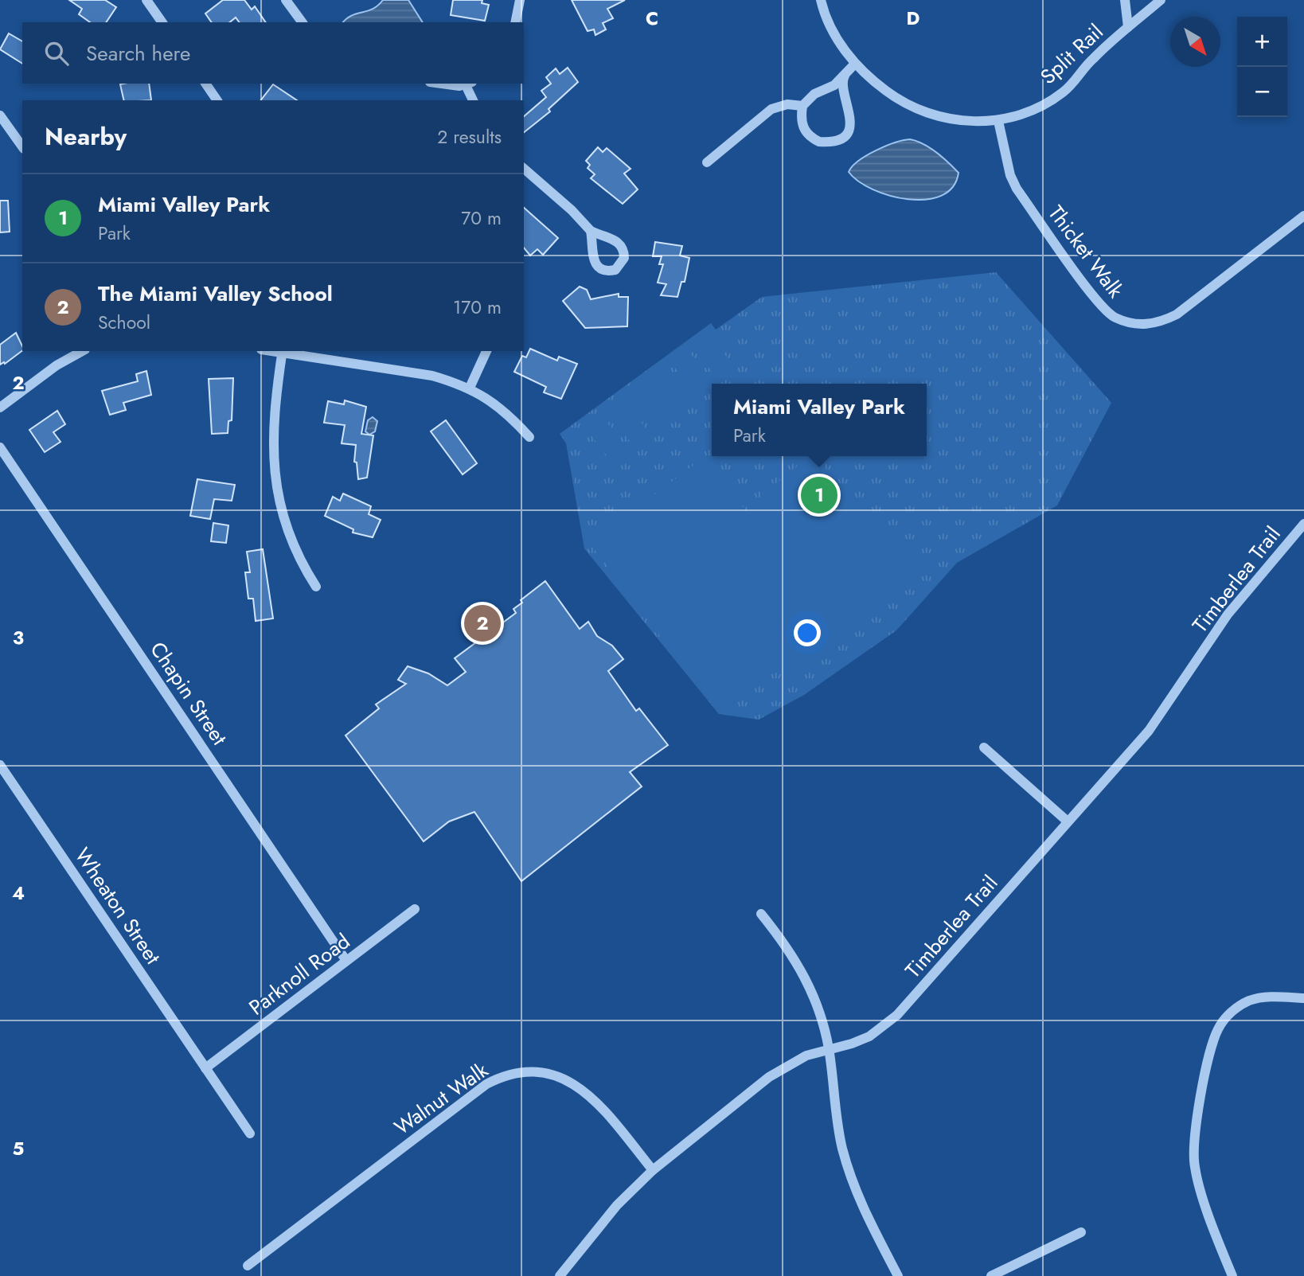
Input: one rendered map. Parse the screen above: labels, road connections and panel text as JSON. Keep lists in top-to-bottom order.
{
  "streets": {
    "street": [
      "Split Rail",
      "Thicket Walk",
      "Timberlea Trail",
      "Chapin Street",
      "Wheaton Street",
      "Parknoll Road",
      "Walnut Walk"
    ]
  },
  "crossings": [
    ["Split Rail", "Thicket Walk"],
    ["Timberlea Trail", "Walnut Walk"],
    ["Chapin Street", "Parknoll Road"],
    ["Wheaton Street", "Parknoll Road"]
  ],
  "north": "bottom right",
  "page": {
    "map_buttons": ["+", "−"],
    "search": "Search here",
    "heading": ["Nearby", "2 results"],
    "list": [
      {
        "mark": "1",
        "name": "Miami Valley Park",
        "note": "Park",
        "value": "70 m"
      },
      {
        "mark": "2",
        "name": "The Miami Valley School",
        "note": "School",
        "value": "170 m"
      }
    ],
    "popup": ["Miami Valley Park", "Park"],
    "pins": ["1", "2"]
  },
  "grid": {
    "columns": ["C", "D"],
    "rows": [
      "2",
      "3",
      "4",
      "5"
    ]
  }
}
